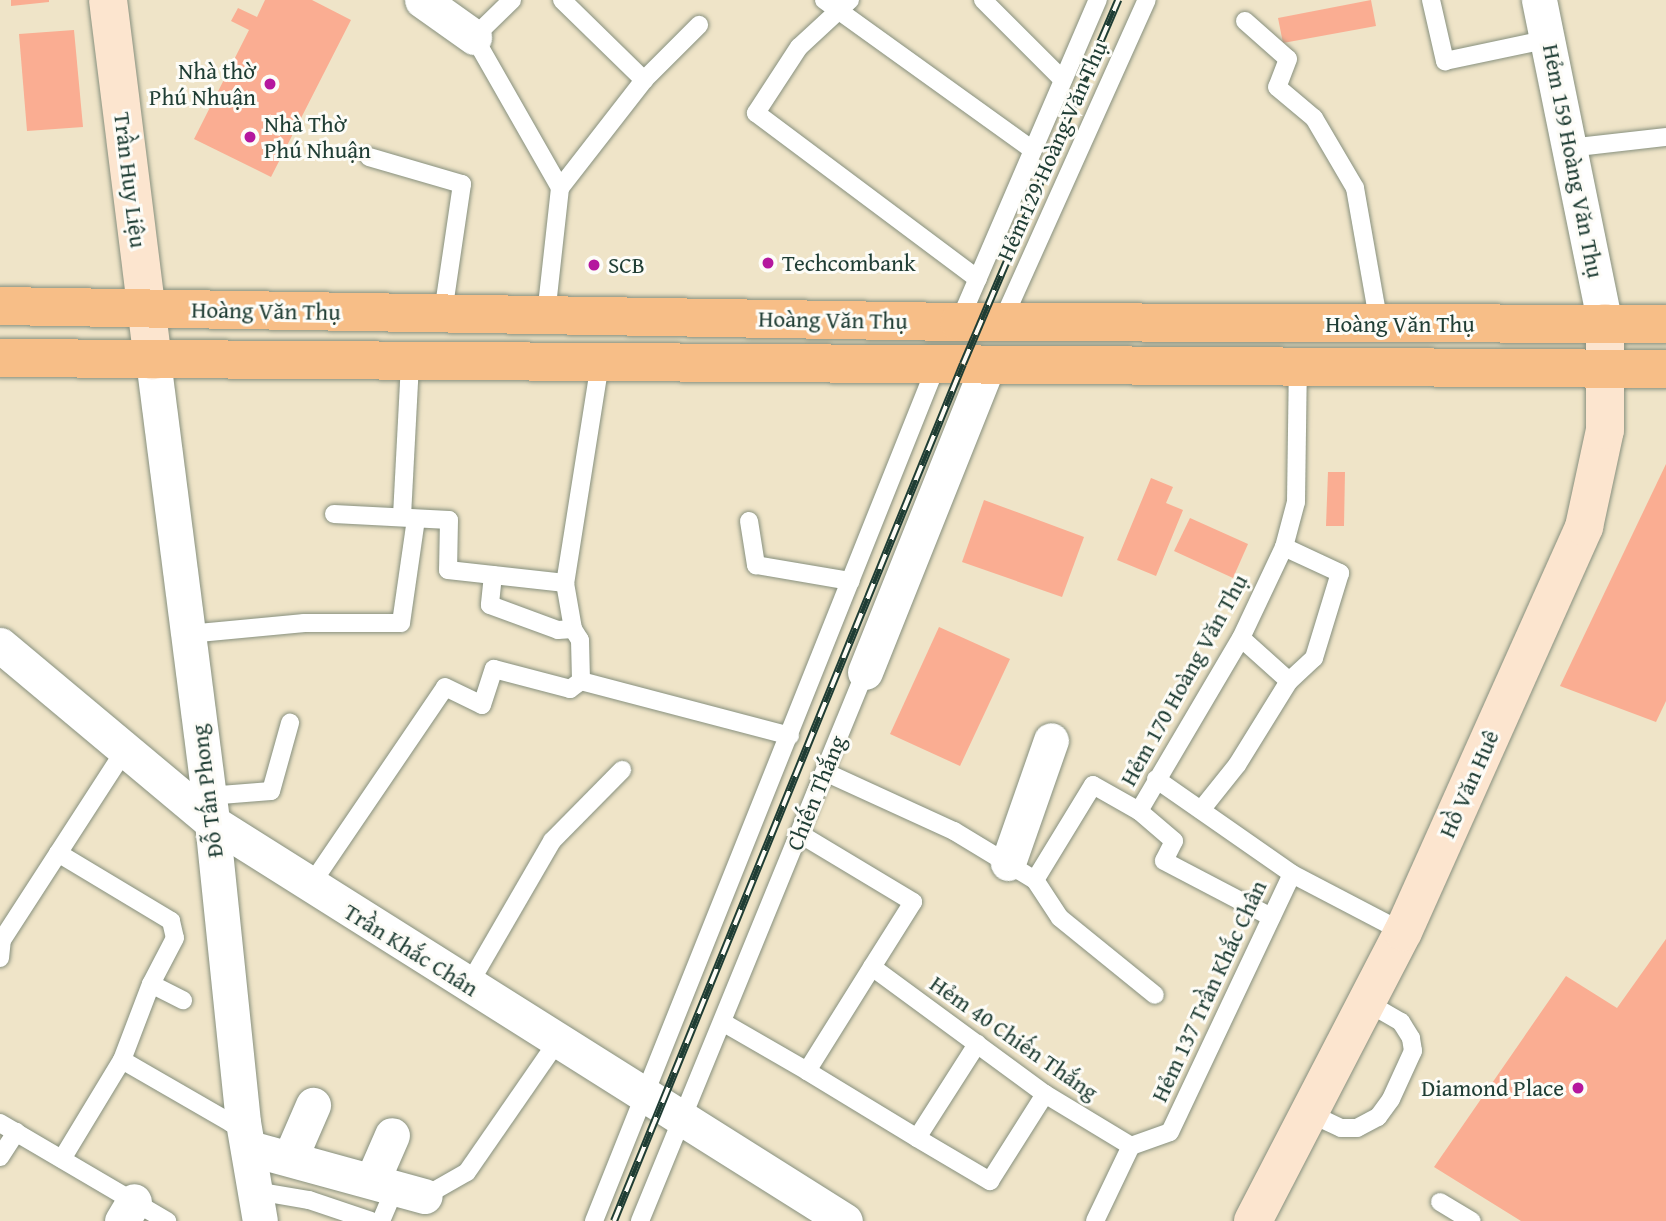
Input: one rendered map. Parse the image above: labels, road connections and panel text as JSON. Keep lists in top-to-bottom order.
{
  "streets": {
    "main road": ["Trần Huy Liệu", "Hoàng Văn Thụ", "Hồ Văn Huê"],
    "street": [
      "Hẻm 159 Hoàng Văn Thụ",
      "Đỗ Tấn Phong",
      "Chiến Thắng",
      "Trần Khắc Chân"
    ],
    "lane": [
      "Hẻm 129 Hoàng Văn Thụ",
      "Hẻm 170 Hoàng Văn Thụ",
      "Hẻm 137 Trần Khắc Chân",
      "Hẻm 40 Chiến Thắng"
    ]
  },
  "crossings": [
    ["Hẻm 129 Hoàng Văn Thụ", "Hoàng Văn Thụ"],
    ["Hẻm 159 Hoàng Văn Thụ", "Hoàng Văn Thụ"],
    ["Hẻm 159 Hoàng Văn Thụ", "Hồ Văn Huê"],
    ["Trần Huy Liệu", "Hoàng Văn Thụ"],
    ["Trần Huy Liệu", "Đỗ Tấn Phong"],
    ["Hoàng Văn Thụ", "Hẻm 170 Hoàng Văn Thụ"],
    ["Hoàng Văn Thụ", "Hồ Văn Huê"],
    ["Hoàng Văn Thụ", "Đỗ Tấn Phong"],
    ["Hoàng Văn Thụ", "Chiến Thắng"],
    ["Hẻm 170 Hoàng Văn Thụ", "Hẻm 137 Trần Khắc Chân"],
    ["Đỗ Tấn Phong", "Trần Khắc Chân"],
    ["Chiến Thắng", "Trần Khắc Chân"],
    ["Hẻm 137 Trần Khắc Chân", "Hẻm 40 Chiến Thắng"]
  ],
  "places": [
    "Nhà thờ Phú Nhuận",
    "Nhà Thờ Phú Nhuận",
    "Techcombank",
    "SCB",
    "Diamond Place"
  ]
}
